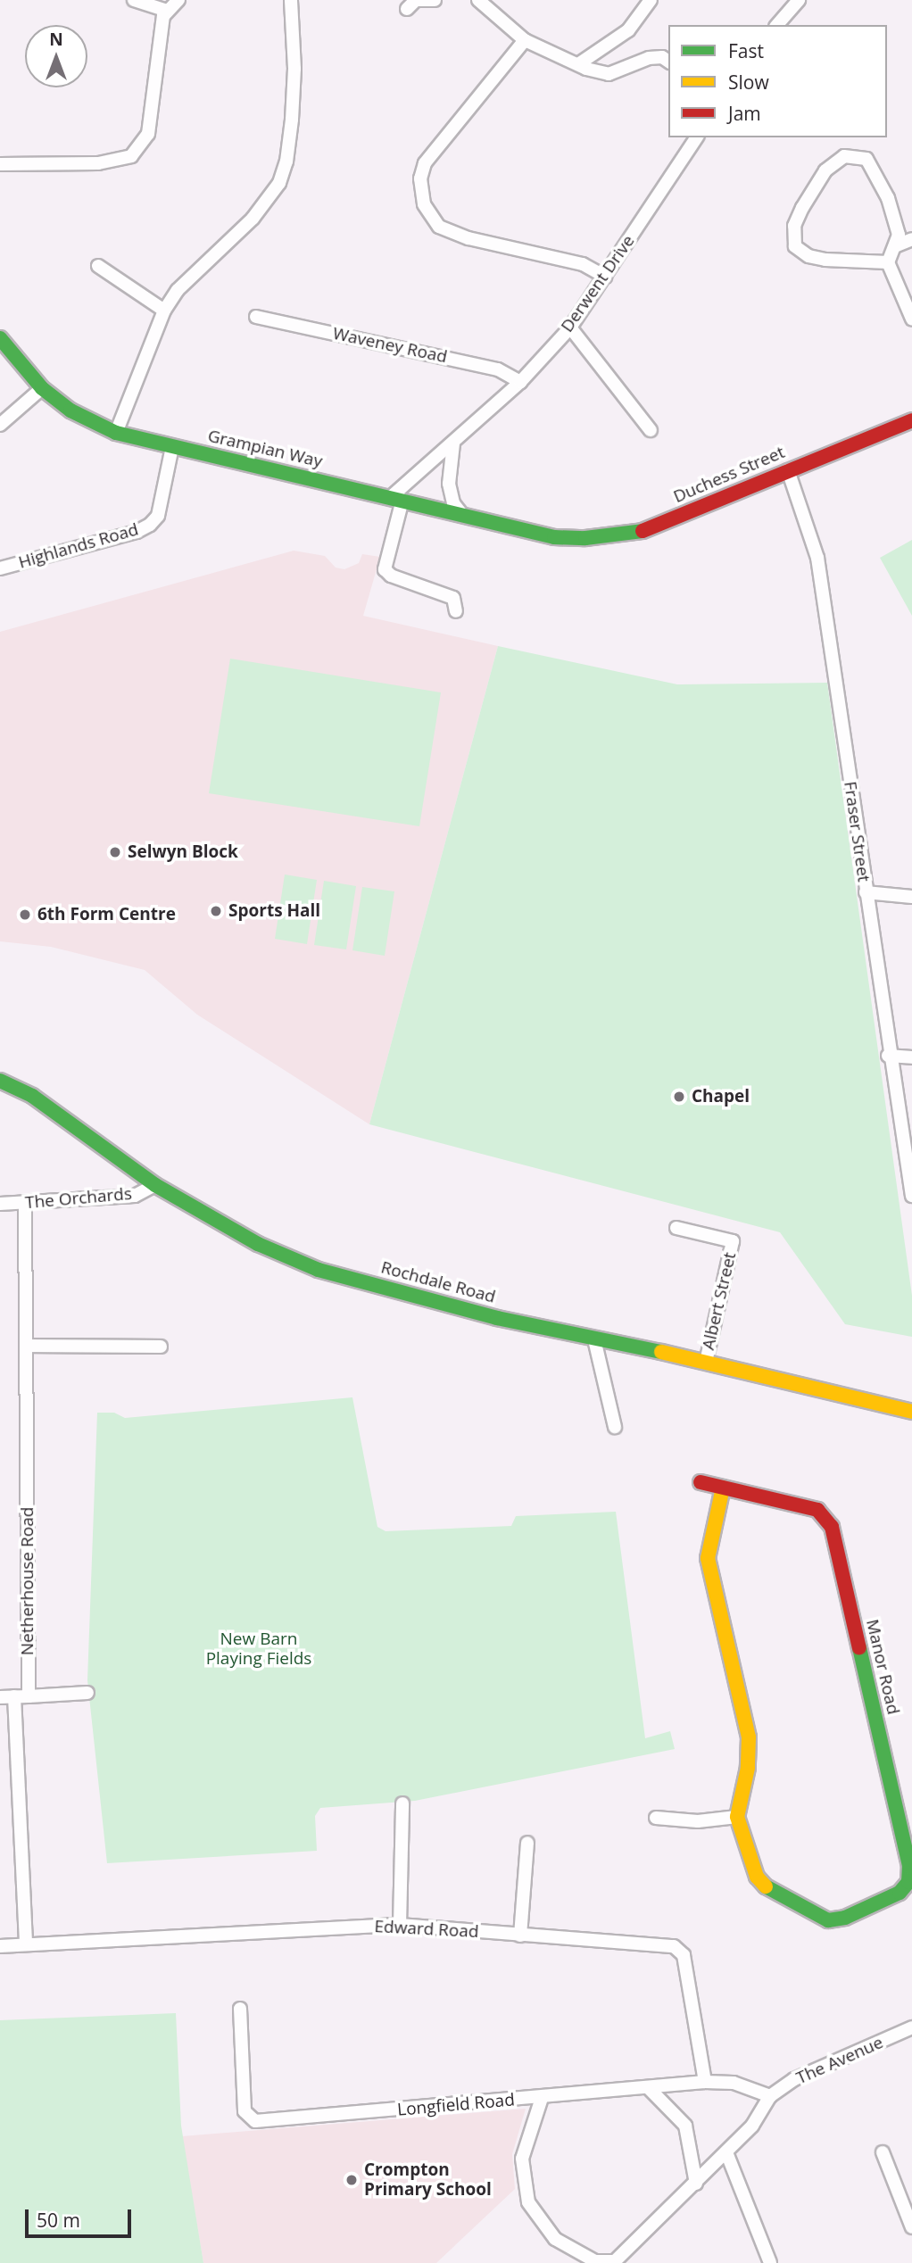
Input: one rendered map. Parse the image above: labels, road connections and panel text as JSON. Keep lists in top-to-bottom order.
{
  "streets": {
    "street": [
      "Derwent Drive",
      "Waveney Road",
      "Grampian Way",
      "Duchess Street",
      "Highlands Road",
      "Fraser Street",
      "The Orchards",
      "Rochdale Road",
      "Albert Street",
      "Netherhouse Road",
      "Manor Road",
      "Edward Road",
      "The Avenue",
      "Longfield Road"
    ]
  },
  "crossings": [
    ["Derwent Drive", "Waveney Road"],
    ["Derwent Drive", "Grampian Way"],
    ["Grampian Way", "Duchess Street"],
    ["Grampian Way", "Highlands Road"],
    ["Duchess Street", "Fraser Street"],
    ["The Orchards", "Rochdale Road"],
    ["The Orchards", "Netherhouse Road"],
    ["Rochdale Road", "Albert Street"],
    ["Edward Road", "Longfield Road"],
    ["The Avenue", "Longfield Road"]
  ],
  "parks": ["New Barn Playing Fields"],
  "places": [
    "Selwyn Block",
    "Sports Hall",
    "6th Form Centre",
    "Chapel",
    "Crompton Primary School"
  ],
  "legend": ["Fast", "Slow", "Jam"],
  "scale_bar": "50 m",
  "north": "top"
}
